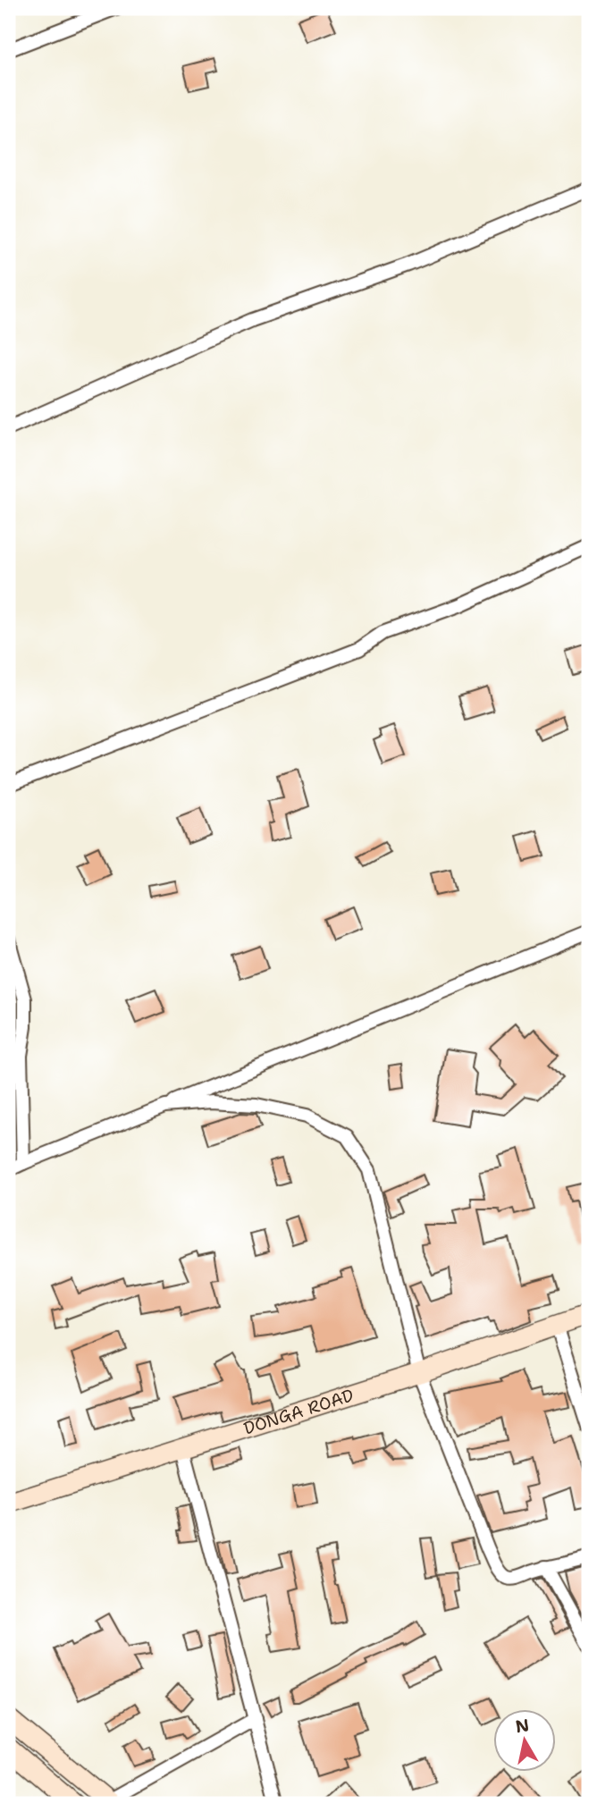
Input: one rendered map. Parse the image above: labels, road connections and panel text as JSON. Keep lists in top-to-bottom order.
{
  "streets": {
    "street": ["DONGA ROAD"]
  },
  "north": "top"
}
